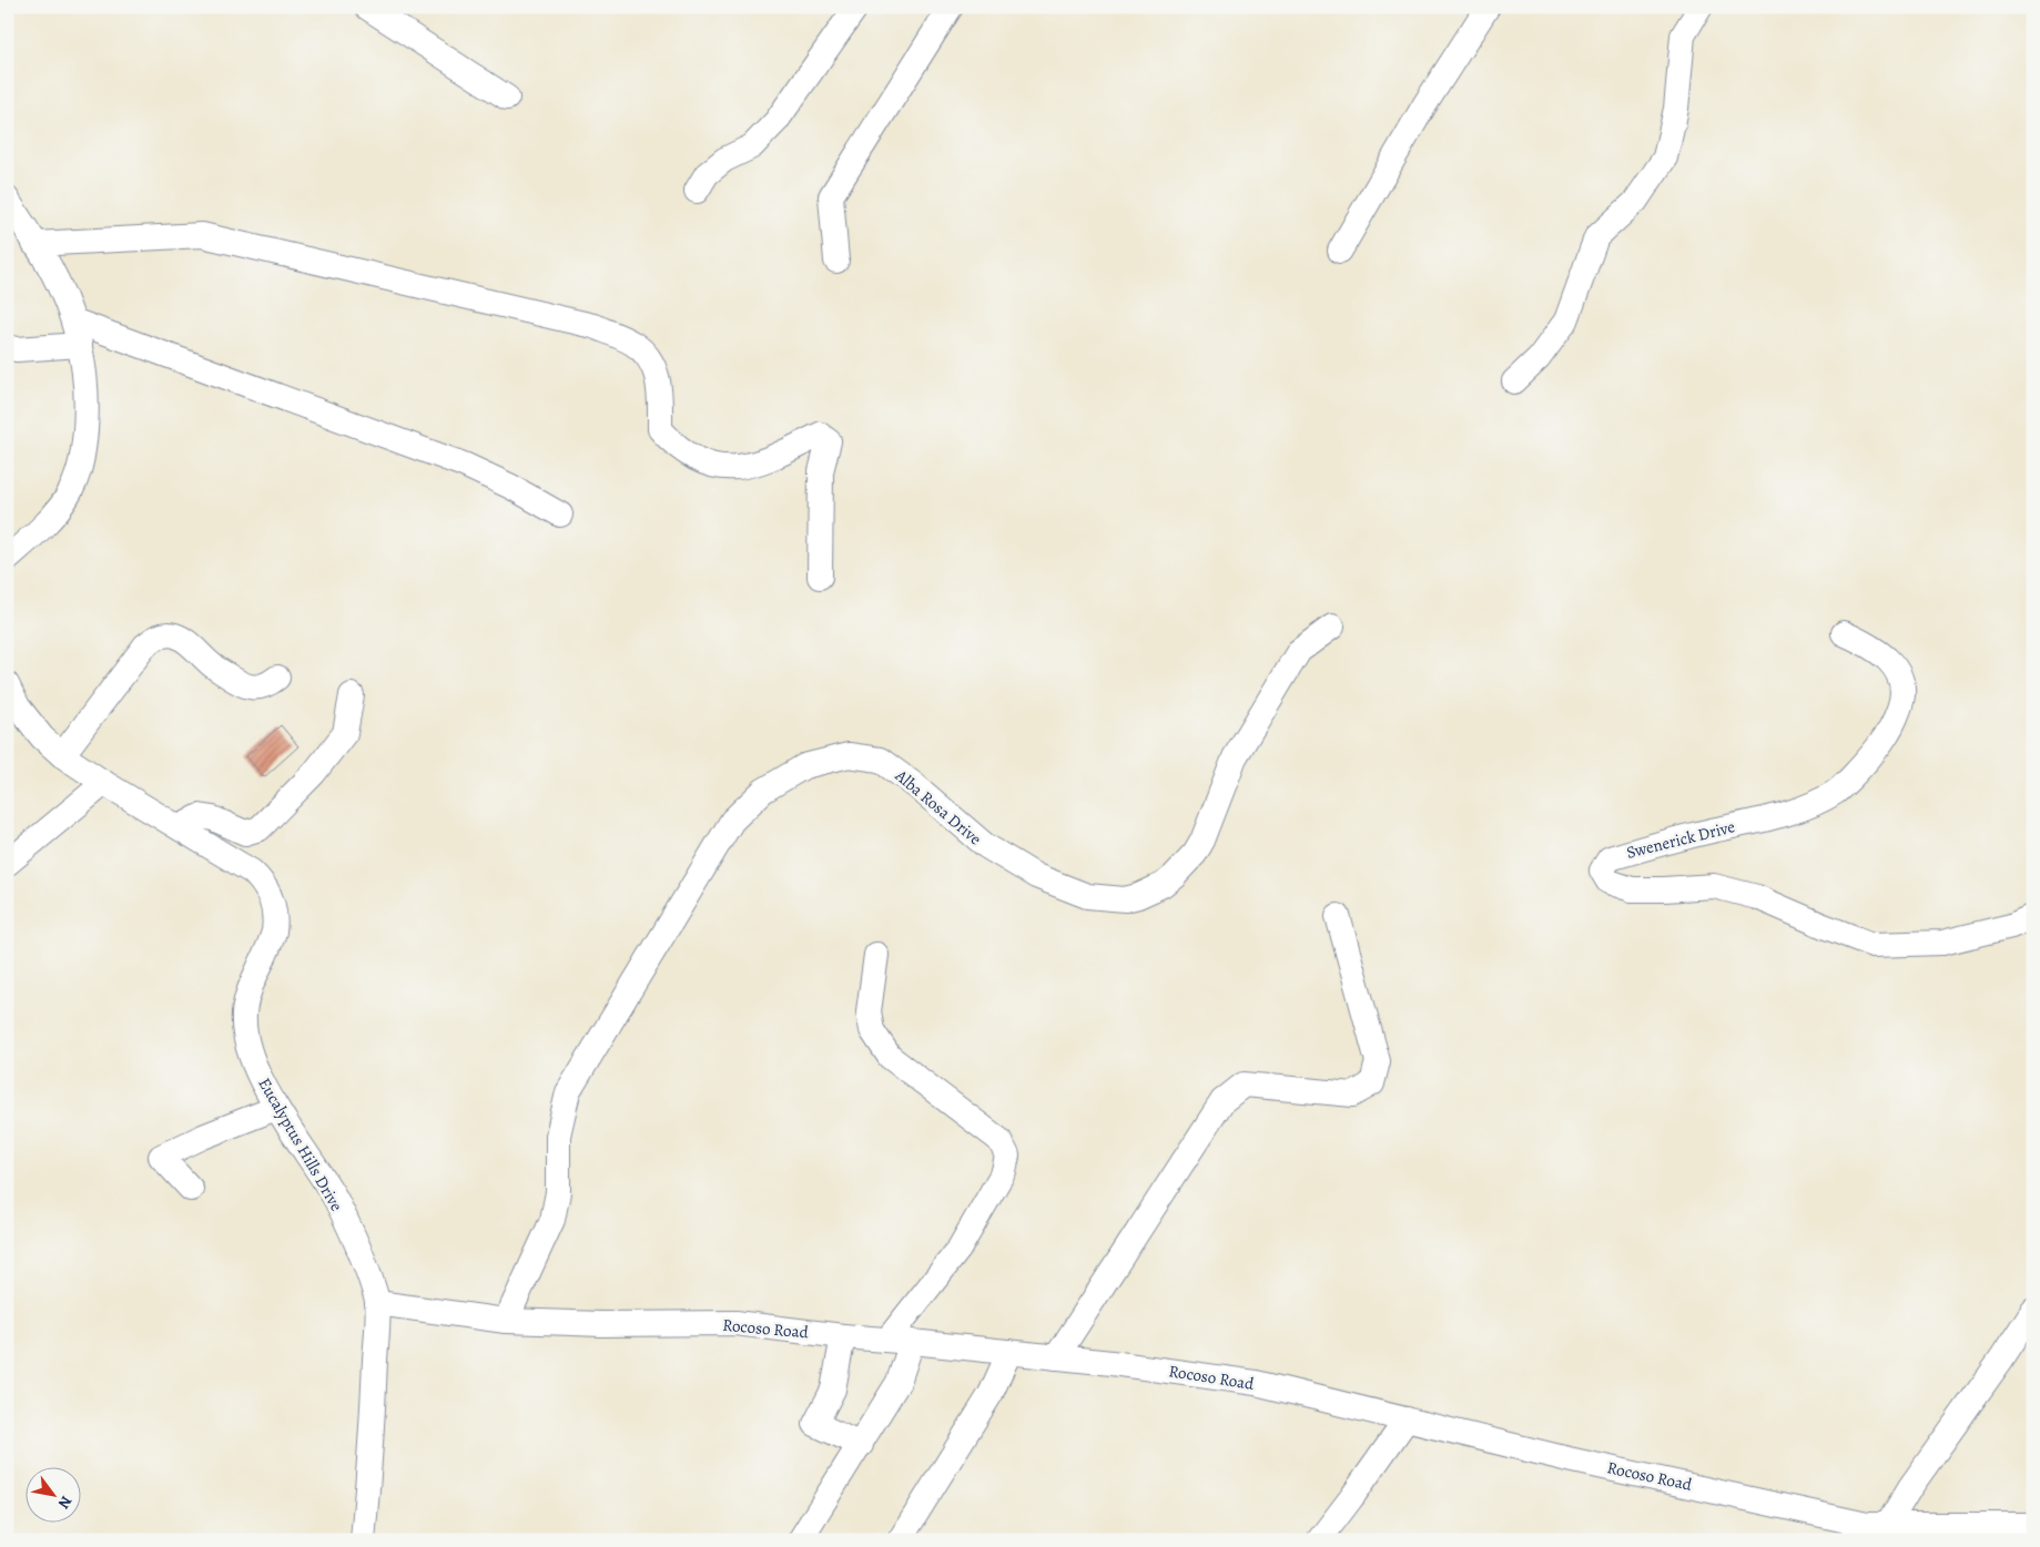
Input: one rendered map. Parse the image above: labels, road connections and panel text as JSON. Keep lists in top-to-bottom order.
{
  "streets": {
    "street": [
      "Alba Rosa Drive",
      "Swenerick Drive",
      "Eucalyptus Hills Drive",
      "Rocoso Road"
    ]
  },
  "crossings": [
    ["Alba Rosa Drive", "Rocoso Road"],
    ["Eucalyptus Hills Drive", "Rocoso Road"]
  ],
  "north": "bottom right"
}
